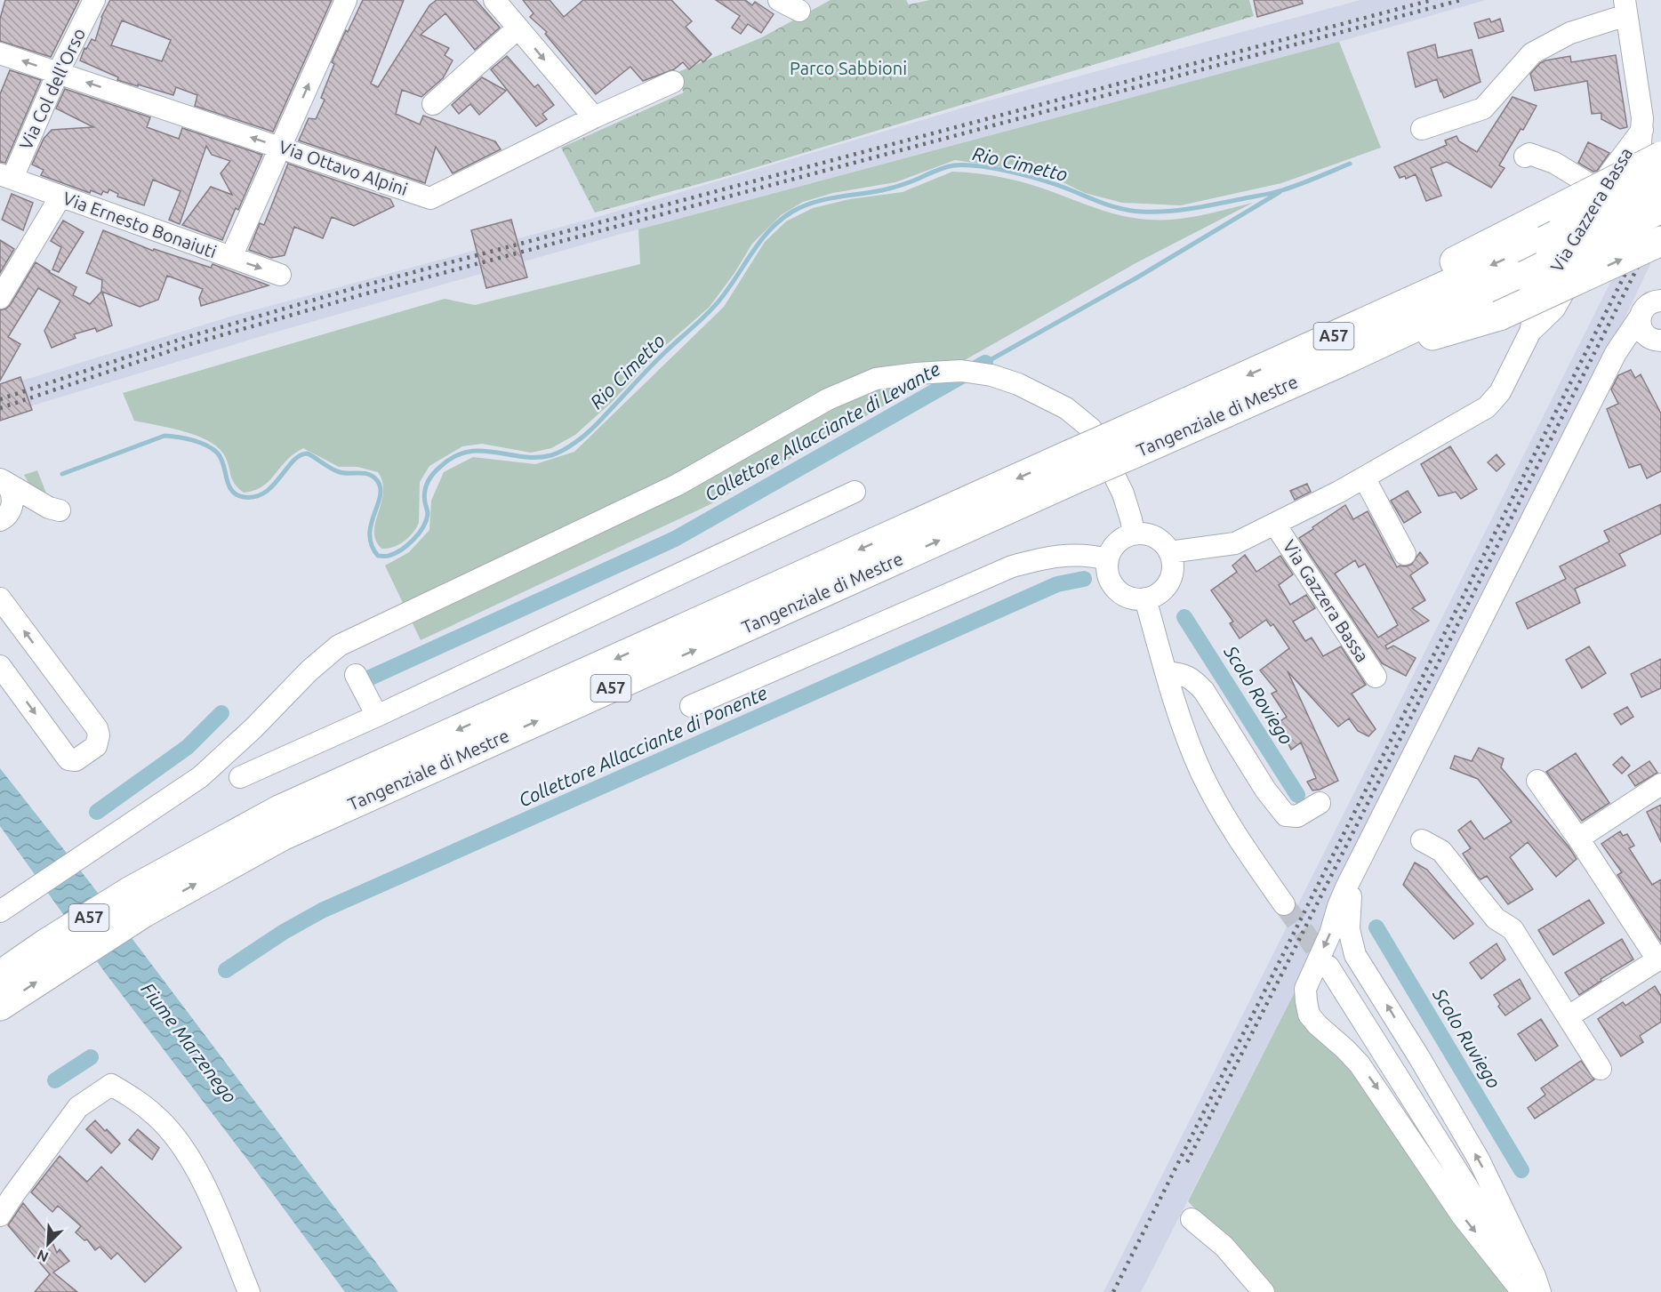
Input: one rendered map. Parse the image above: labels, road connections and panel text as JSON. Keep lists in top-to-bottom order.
{
  "streets": {
    "highway": ["A57", "Tangenziale di Mestre"],
    "street": [
      "Via Col dell'Orso",
      "Via Ottavo Alpini",
      "Via Gazzera Bassa",
      "Via Ernesto Bonaiuti"
    ]
  },
  "crossings": [
    ["Via Col dell'Orso", "Via Ottavo Alpini"],
    ["Via Col dell'Orso", "Via Ernesto Bonaiuti"],
    ["A57", "Tangenziale di Mestre"]
  ],
  "one_way": ["Via Ottavo Alpini"],
  "water": [
    "Rio Cimetto",
    "Collettore Allacciante di Levante",
    "Scolo Roviego",
    "Collettore Allacciante di Ponente",
    "Scolo Ruviego",
    "Fiume Marzenego"
  ],
  "parks": ["Parco Sabbioni"],
  "north": "bottom left"
}
